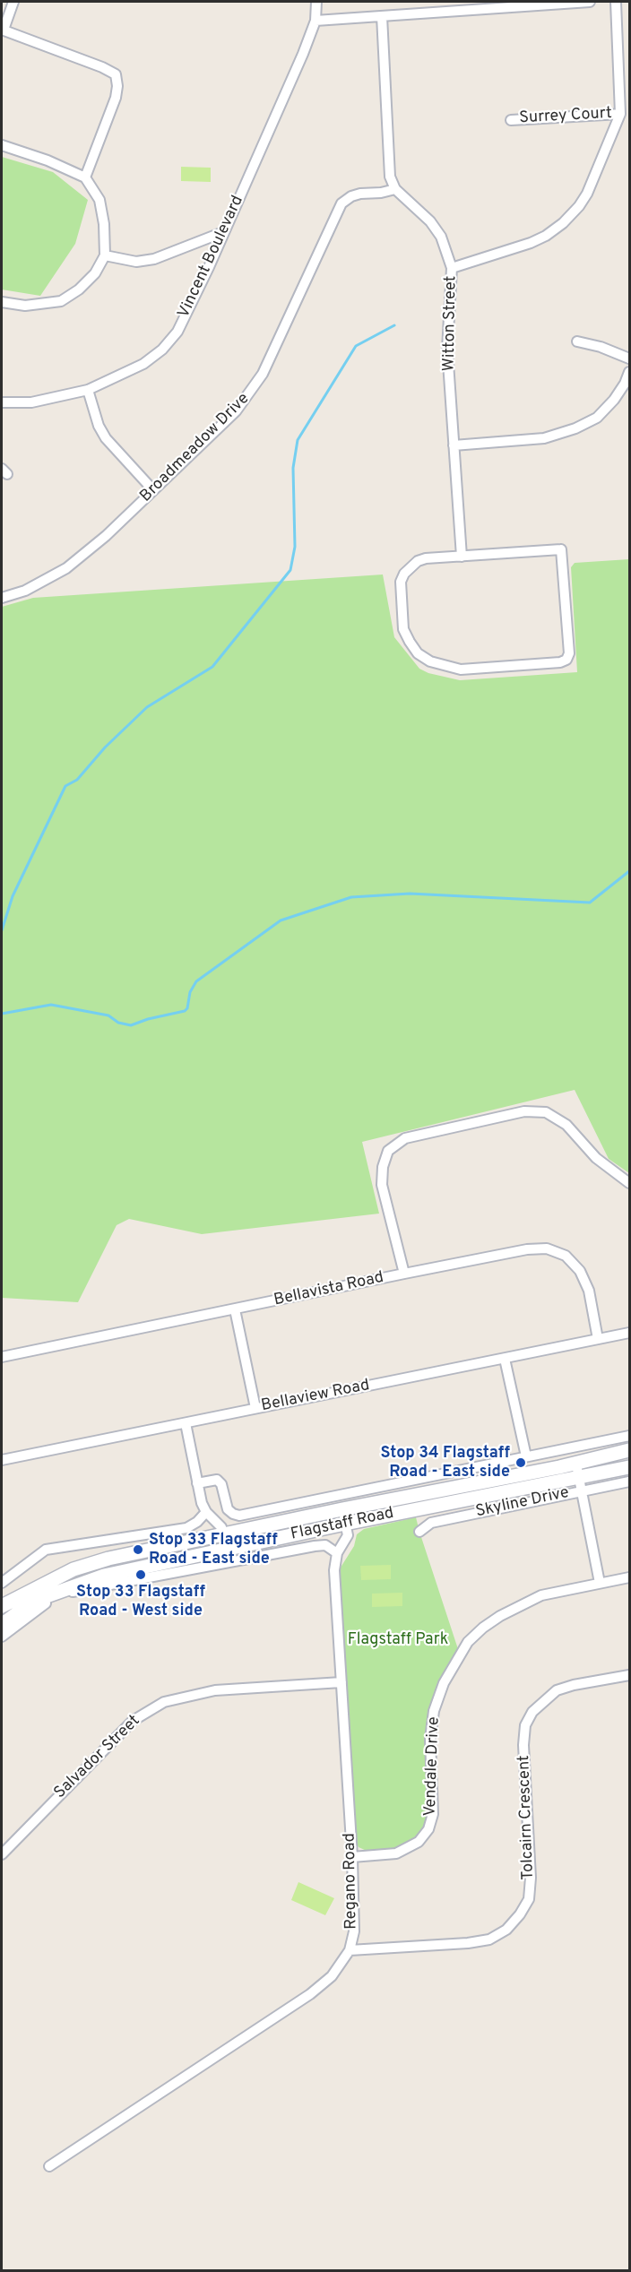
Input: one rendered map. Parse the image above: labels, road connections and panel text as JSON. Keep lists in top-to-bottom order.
{
  "streets": {
    "main road": ["Flagstaff Road"],
    "street": [
      "Surrey Court",
      "Vincent Boulevard",
      "Witton Street",
      "Broadmeadow Drive",
      "Bellavista Road",
      "Bellaview Road",
      "Skyline Drive",
      "Salvador Street",
      "Vendale Drive",
      "Tolcairn Crescent",
      "Regano Road"
    ]
  },
  "crossings": [
    ["Witton Street", "Broadmeadow Drive"],
    ["Bellavista Road", "Bellaview Road"],
    ["Skyline Drive", "Flagstaff Road"],
    ["Flagstaff Road", "Regano Road"],
    ["Salvador Street", "Regano Road"],
    ["Vendale Drive", "Regano Road"],
    ["Tolcairn Crescent", "Regano Road"]
  ],
  "parks": ["Flagstaff Park"],
  "places": ["Stop 34 Flagstaff Road - East side", "Stop 33 Flagstaff Road - East side", "Stop 33 Flagstaff Road - West side"]
}
